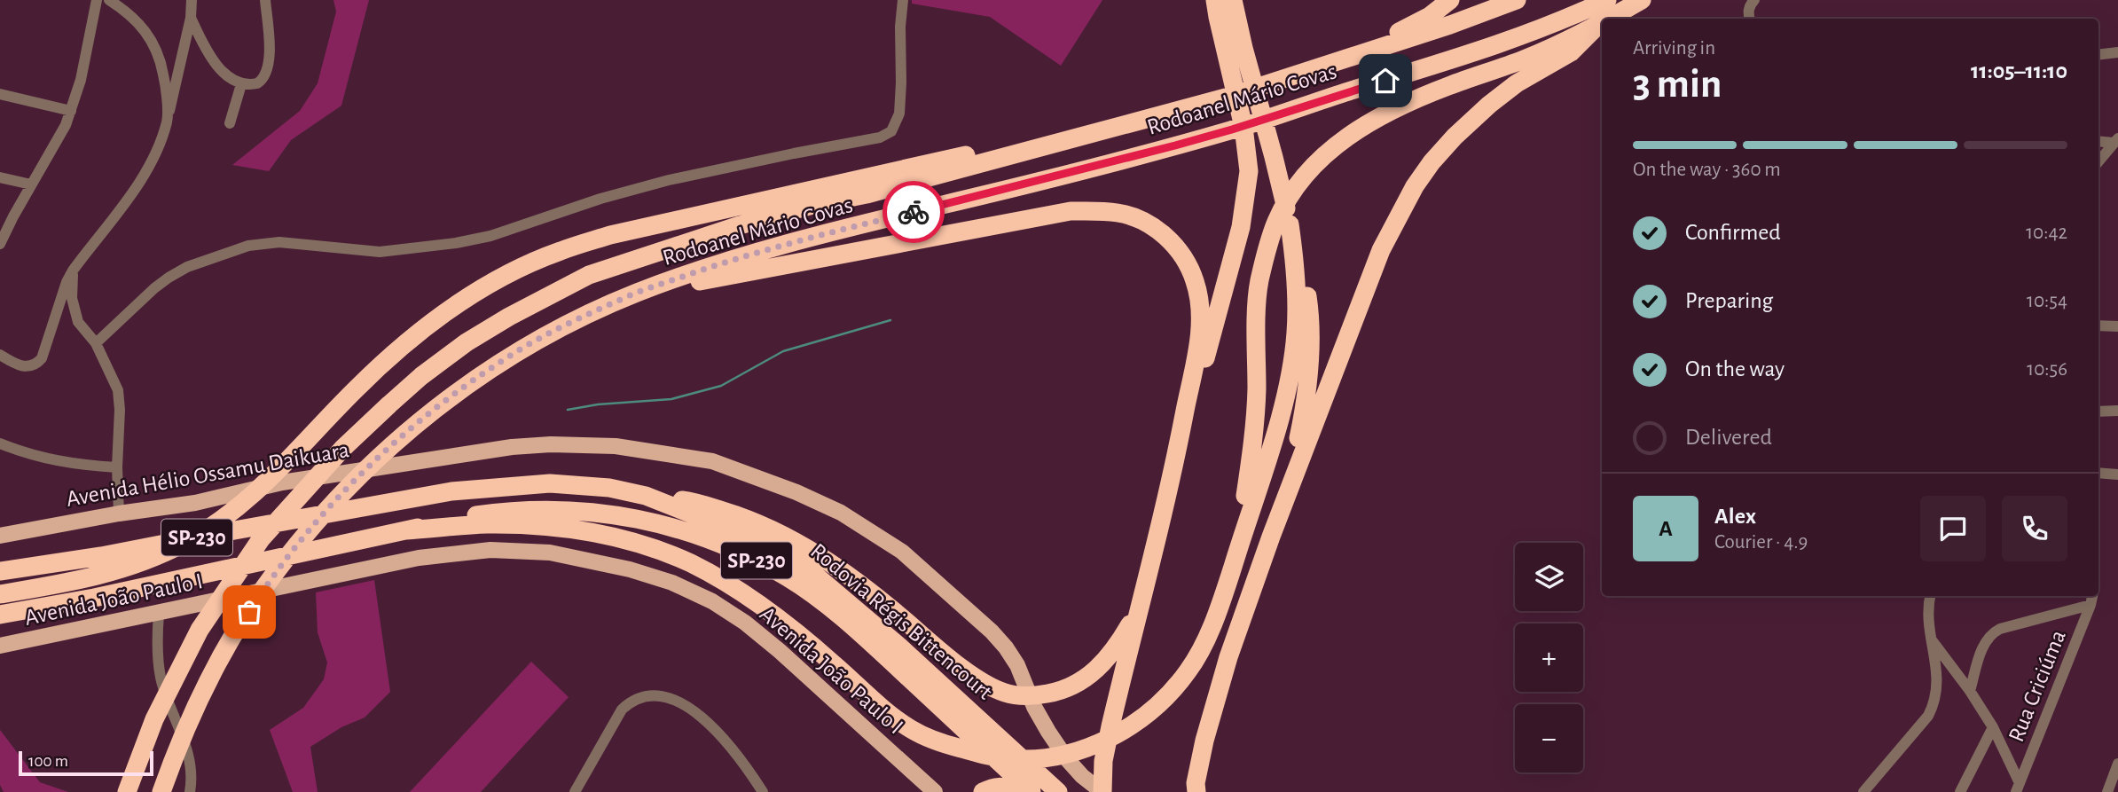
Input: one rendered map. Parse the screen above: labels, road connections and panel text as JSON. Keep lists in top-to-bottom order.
{
  "streets": {
    "highway": ["Rodoanel Mário Covas", "SP-230", "Rodovia Régis Bittencourt"],
    "main road": ["Avenida Hélio Ossamu Daikuara", "Avenida João Paulo I"],
    "street": ["Rua Criciúma"]
  },
  "scale_bar": "100 m",
  "page": {
    "heading": ["3 min", "Arriving in", "11:05–11:10"],
    "panel": ["Alex", "Courier · 4.9"],
    "bar": "On the way · 360 m",
    "list": [
      ["Confirmed", "10:42"],
      ["Preparing", "10:54"],
      ["On the way", "10:56"],
      "Delivered"
    ],
    "round": "A",
    "map_buttons": ["+", "−"],
    "scale": "100 m"
  }
}
